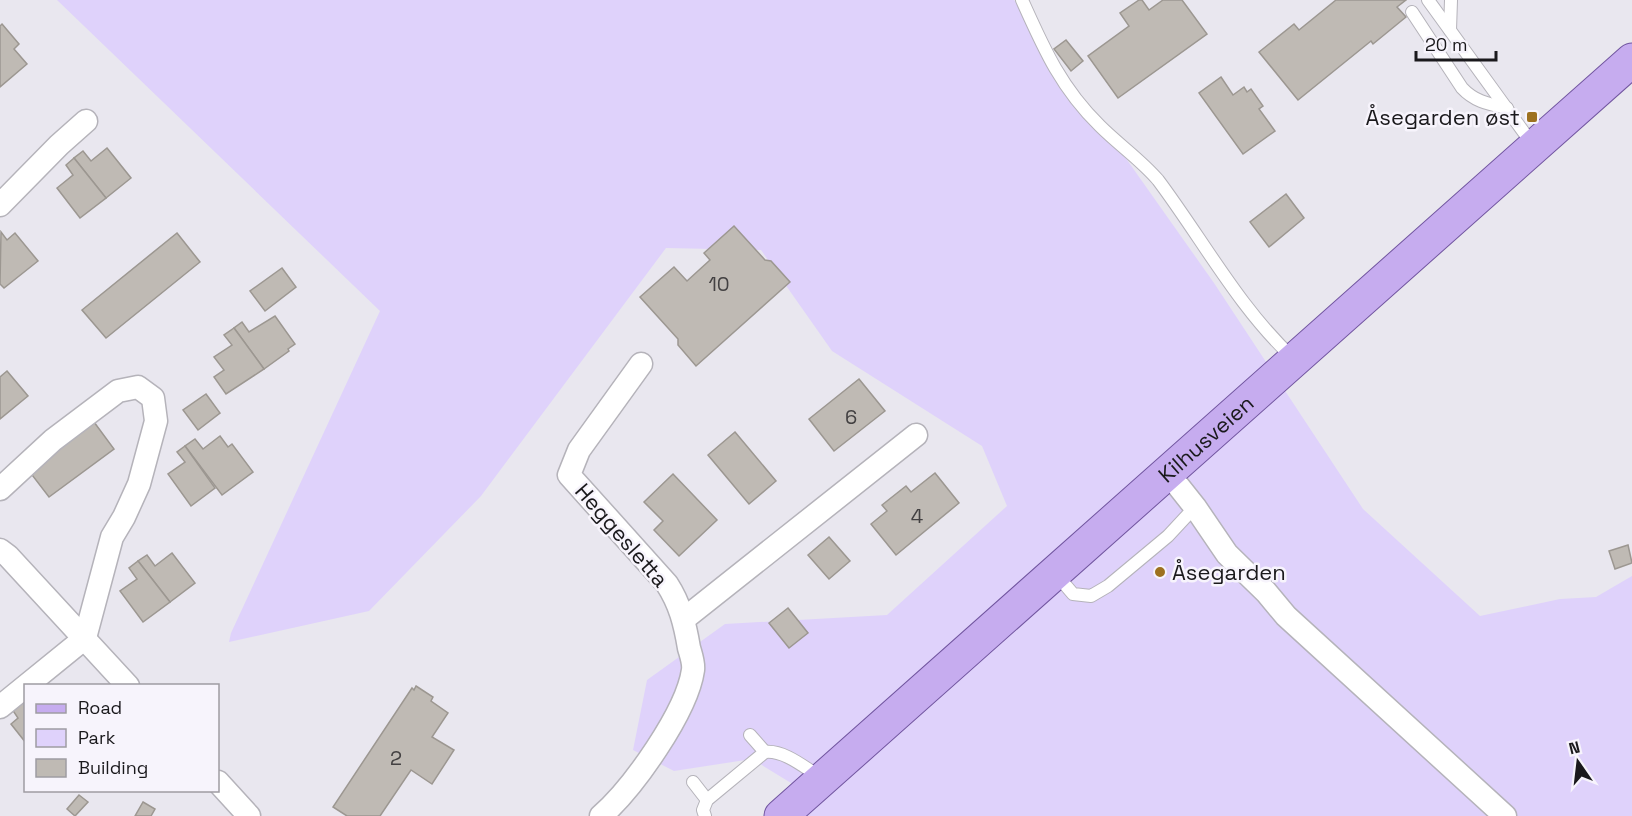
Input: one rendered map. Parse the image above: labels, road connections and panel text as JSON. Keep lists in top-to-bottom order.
{
  "streets": {
    "main road": ["Kilhusveien"],
    "street": ["Heggesletta"]
  },
  "places": {
    "transit": ["Åsegarden øst"],
    "other": ["Åsegarden"]
  },
  "house_numbers": [
    "10",
    "6",
    "4",
    "2"
  ],
  "legend": ["Road", "Park", "Building"],
  "scale_bar": "20 m",
  "north": "top"
}
